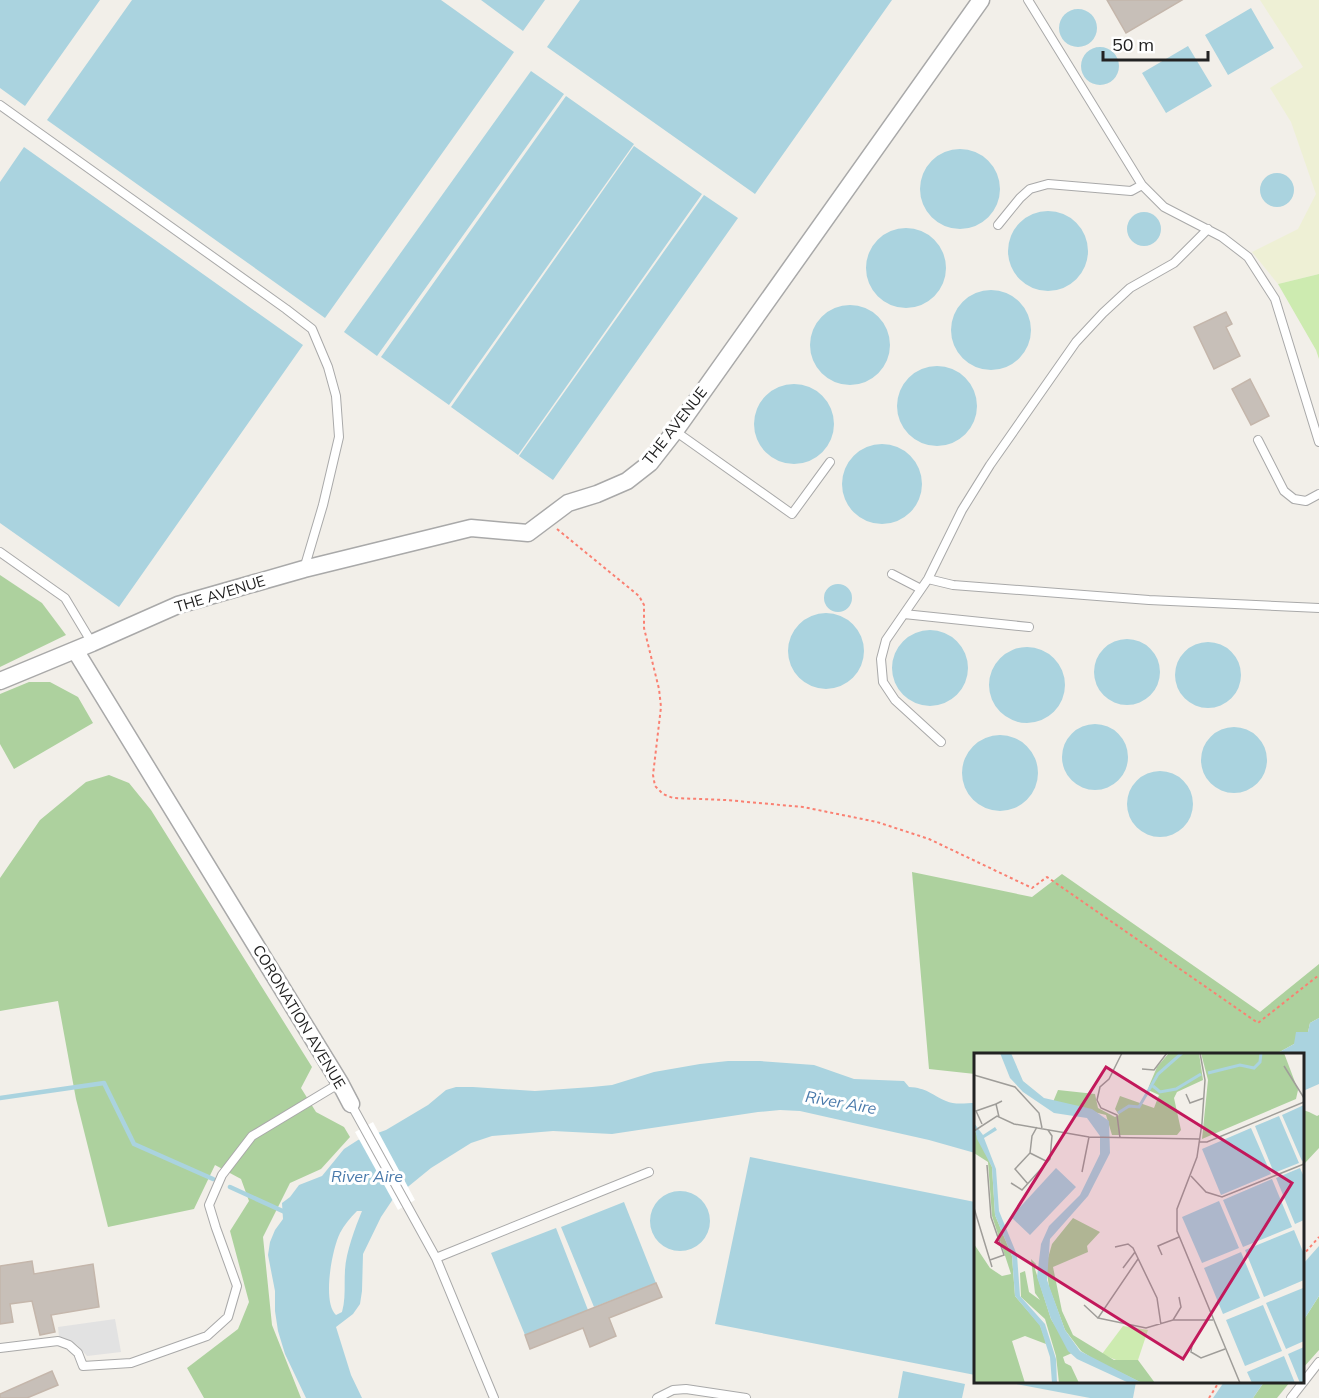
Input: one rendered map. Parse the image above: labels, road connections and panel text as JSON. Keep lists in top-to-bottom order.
{
  "streets": {
    "street": ["THE AVENUE", "CORONATION AVENUE"]
  },
  "crossings": [
    ["THE AVENUE", "CORONATION AVENUE"]
  ],
  "water": ["River Aire"],
  "scale_bar": "50 m"
}
